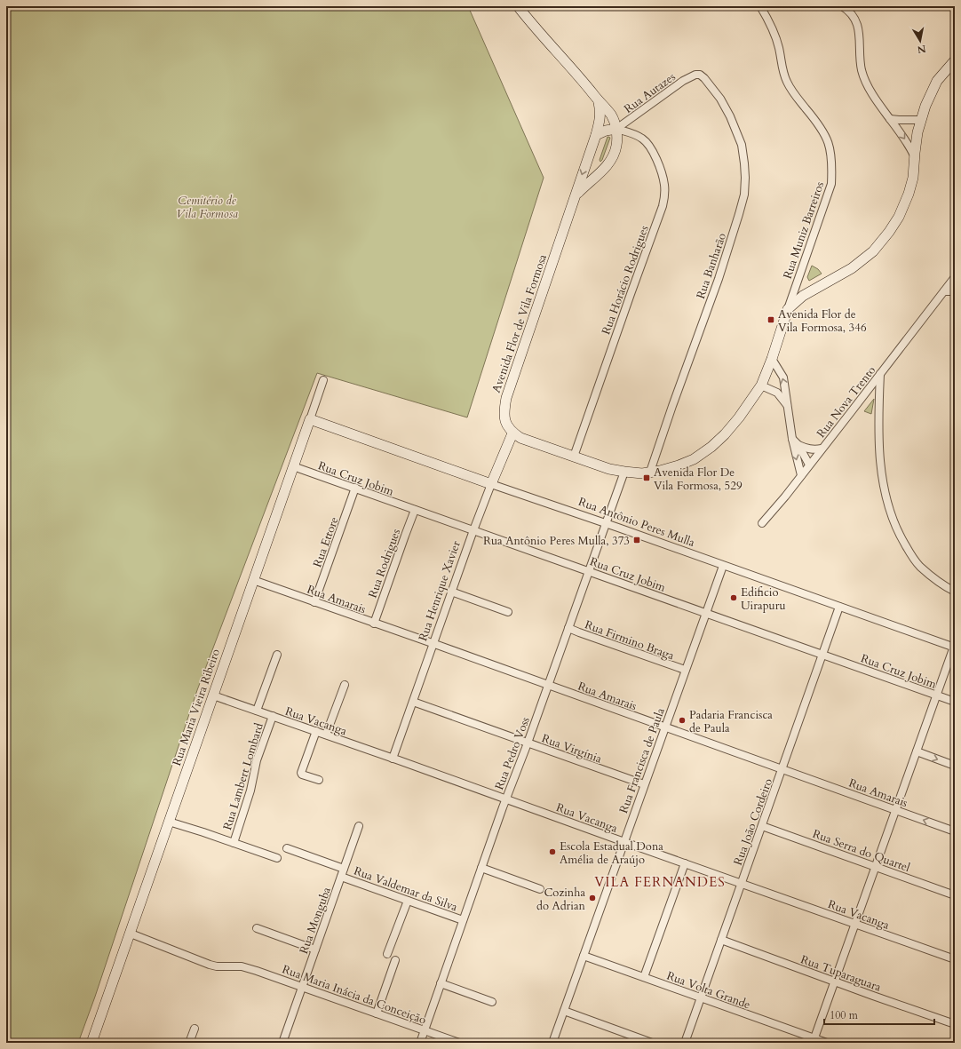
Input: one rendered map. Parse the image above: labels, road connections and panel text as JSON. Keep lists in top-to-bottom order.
{
  "streets": {
    "street": [
      "Rua Autazes",
      "Rua Muniz Barreiros",
      "Rua Banharão",
      "Rua Horácio Rodrigues",
      "Avenida Flor de Vila Formosa",
      "Rua Nova Trento",
      "Rua Cruz Jobim",
      "Rua Antônio Peres Mulla",
      "Rua Ettore",
      "Rua Rodrigues",
      "Rua Henrique Xavier",
      "Rua Amarais",
      "Rua Firmino Braga",
      "Rua Maria Vieira Ribeiro",
      "Rua Vacanga",
      "Rua Virgínia",
      "Rua Pedro Voss",
      "Rua Francisca de Paula",
      "Rua Lambert Lombard",
      "Rua João Cordeiro",
      "Rua Serra do Quartel",
      "Rua Valdemar da Silva",
      "Rua Monguba",
      "Rua Tuparaguara",
      "Rua Volta Grande",
      "Rua Maria Inácia da Conceição"
    ]
  },
  "crossings": [
    ["Rua Autazes", "Rua Banharão"],
    ["Rua Autazes", "Rua Horácio Rodrigues"],
    ["Rua Autazes", "Avenida Flor de Vila Formosa"],
    ["Rua Horácio Rodrigues", "Avenida Flor de Vila Formosa"],
    ["Avenida Flor de Vila Formosa", "Rua Henrique Xavier"],
    ["Rua Cruz Jobim", "Rua Ettore"],
    ["Rua Cruz Jobim", "Rua Rodrigues"],
    ["Rua Cruz Jobim", "Rua Henrique Xavier"],
    ["Rua Cruz Jobim", "Rua Maria Vieira Ribeiro"],
    ["Rua Cruz Jobim", "Rua Pedro Voss"],
    ["Rua Cruz Jobim", "Rua Francisca de Paula"],
    ["Rua Cruz Jobim", "Rua João Cordeiro"],
    ["Rua Antônio Peres Mulla", "Rua Henrique Xavier"],
    ["Rua Antônio Peres Mulla", "Rua Maria Vieira Ribeiro"],
    ["Rua Antônio Peres Mulla", "Rua Pedro Voss"],
    ["Rua Antônio Peres Mulla", "Rua Francisca de Paula"],
    ["Rua Antônio Peres Mulla", "Rua João Cordeiro"],
    ["Rua Ettore", "Rua Amarais"],
    ["Rua Rodrigues", "Rua Amarais"],
    ["Rua Henrique Xavier", "Rua Amarais"],
    ["Rua Henrique Xavier", "Rua Vacanga"],
    ["Rua Henrique Xavier", "Rua Virgínia"],
    ["Rua Amarais", "Rua Maria Vieira Ribeiro"],
    ["Rua Amarais", "Rua Pedro Voss"],
    ["Rua Amarais", "Rua Francisca de Paula"],
    ["Rua Amarais", "Rua João Cordeiro"],
    ["Rua Firmino Braga", "Rua Pedro Voss"],
    ["Rua Firmino Braga", "Rua Francisca de Paula"],
    ["Rua Maria Vieira Ribeiro", "Rua Vacanga"],
    ["Rua Maria Vieira Ribeiro", "Rua Maria Inácia da Conceição"],
    ["Rua Vacanga", "Rua Pedro Voss"],
    ["Rua Vacanga", "Rua Francisca de Paula"],
    ["Rua Vacanga", "Rua Lambert Lombard"],
    ["Rua Vacanga", "Rua João Cordeiro"],
    ["Rua Virgínia", "Rua Pedro Voss"],
    ["Rua Virgínia", "Rua Francisca de Paula"],
    ["Rua Pedro Voss", "Rua Valdemar da Silva"],
    ["Rua Pedro Voss", "Rua Maria Inácia da Conceição"],
    ["Rua Francisca de Paula", "Rua Volta Grande"],
    ["Rua João Cordeiro", "Rua Serra do Quartel"],
    ["Rua João Cordeiro", "Rua Tuparaguara"],
    ["Rua João Cordeiro", "Rua Volta Grande"],
    ["Rua Valdemar da Silva", "Rua Monguba"],
    ["Rua Monguba", "Rua Maria Inácia da Conceição"]
  ],
  "districts": ["VILA FERNANDES"],
  "parks": ["Cemitério de Vila Formosa"],
  "places": {
    "transit": ["Avenida Flor de Vila Formosa, 346", "Avenida Flor De Vila Formosa, 529", "Rua Antônio Peres Mulla, 373"],
    "other": [
      "Edificio Uirapuru",
      "Padaria Francisca de Paula",
      "Escola Estadual Dona Amélia de Araújo",
      "Cozinha do Adrian"
    ]
  },
  "scale_bar": "100 m",
  "north": "bottom"
}
